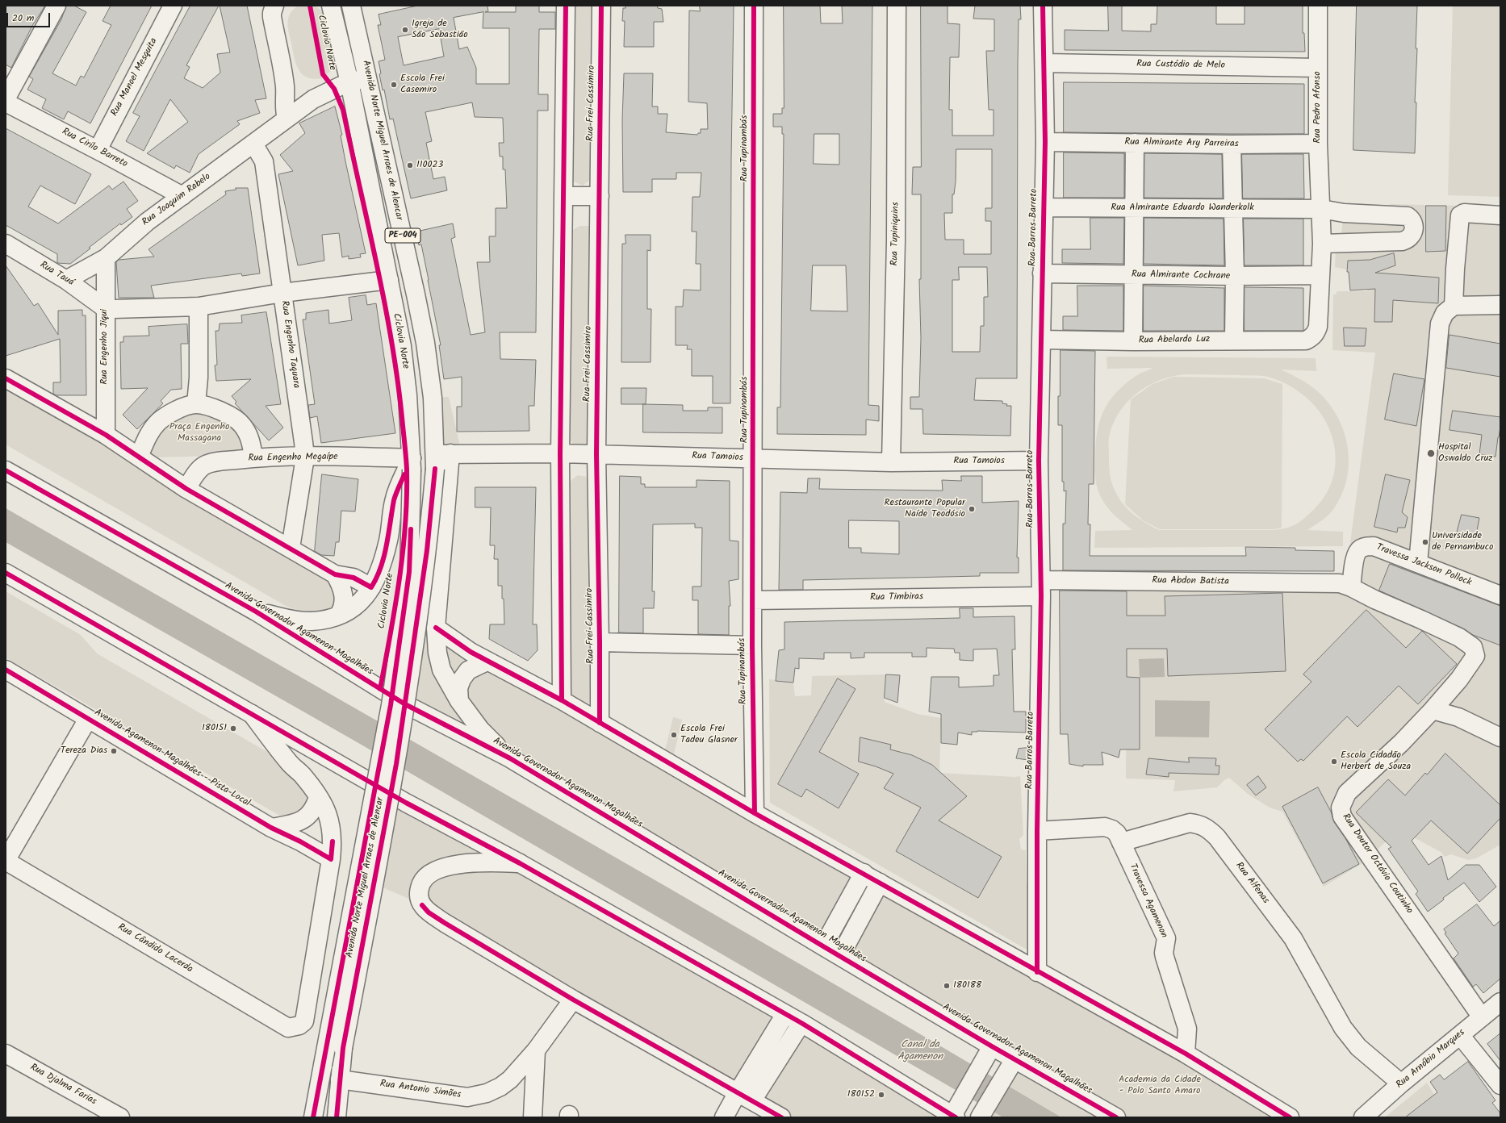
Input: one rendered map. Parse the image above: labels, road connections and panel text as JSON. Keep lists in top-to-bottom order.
{
  "streets": {
    "main road": [
      "Rua Custódio de Melo",
      "Rua Manoel Mesquita",
      "Rua Frei Cassimiro",
      "Rua Pedro Afonso",
      "Avenida Norte Miguel Arraes de Alencar",
      "Rua Almirante Ary Parreiras",
      "Rua Cirilo Barreto",
      "Rua Tupinambás",
      "Rua Joaquim Rabelo",
      "Rua Almirante Eduardo Wanderkolk",
      "Rua Barros Barreto",
      "Rua Tupiniquins",
      "PE-004",
      "Rua Tauá",
      "Rua Almirante Cochrane",
      "Rua Abelardo Luz",
      "Rua Engenho Taquara",
      "Rua Engenho Jiqui",
      "Rua Tamoios",
      "Rua Engenho Megaípe",
      "Travessa Jackson Pollock",
      "Rua Abdon Batista",
      "Rua Timbiras",
      "Avenida Governador Agamenon Magalhães",
      "Avenida Agamenon Magalhães - Pista Local",
      "Rua Doutor Octávio Coutinho",
      "Rua Alfenas",
      "Travessa Agamenon",
      "Rua Cândido Lacerda",
      "Rua Arnóbio Marques",
      "Rua Djalma Farias",
      "Rua Antonio Simões"
    ],
    "cycle path": ["Ciclovia Norte"]
  },
  "crossings": [
    ["Rua Custódio de Melo", "Rua Pedro Afonso"],
    ["Rua Custódio de Melo", "Rua Barros Barreto"],
    ["Rua Manoel Mesquita", "Rua Cirilo Barreto"],
    ["Rua Frei Cassimiro", "Rua Tamoios"],
    ["Rua Pedro Afonso", "Rua Almirante Ary Parreiras"],
    ["Rua Pedro Afonso", "Rua Almirante Eduardo Wanderkolk"],
    ["Rua Pedro Afonso", "Rua Almirante Cochrane"],
    ["Rua Pedro Afonso", "Rua Abelardo Luz"],
    ["Avenida Norte Miguel Arraes de Alencar", "Rua Joaquim Rabelo"],
    ["Avenida Norte Miguel Arraes de Alencar", "Rua Tamoios"],
    ["Avenida Norte Miguel Arraes de Alencar", "Rua Engenho Megaípe"],
    ["Avenida Norte Miguel Arraes de Alencar", "Rua Antonio Simões"],
    ["Rua Almirante Ary Parreiras", "Rua Barros Barreto"],
    ["Rua Cirilo Barreto", "Rua Joaquim Rabelo"],
    ["Rua Tupinambás", "Rua Tamoios"],
    ["Rua Tupinambás", "Rua Timbiras"],
    ["Rua Joaquim Rabelo", "Rua Tauá"],
    ["Rua Joaquim Rabelo", "Rua Engenho Taquara"],
    ["Rua Joaquim Rabelo", "Rua Engenho Jiqui"],
    ["Rua Almirante Eduardo Wanderkolk", "Rua Barros Barreto"],
    ["Rua Barros Barreto", "Rua Almirante Cochrane"],
    ["Rua Barros Barreto", "Rua Abelardo Luz"],
    ["Rua Barros Barreto", "Rua Tamoios"],
    ["Rua Barros Barreto", "Rua Abdon Batista"],
    ["Rua Barros Barreto", "Rua Timbiras"],
    ["Rua Tupiniquins", "Rua Tamoios"],
    ["Rua Tauá", "Rua Engenho Jiqui"],
    ["Rua Engenho Taquara", "Rua Engenho Megaípe"],
    ["Travessa Jackson Pollock", "Rua Abdon Batista"],
    ["Travessa Jackson Pollock", "Rua Doutor Octávio Coutinho"],
    ["Rua Abdon Batista", "Rua Timbiras"],
    ["Rua Abdon Batista", "Rua Doutor Octávio Coutinho"],
    ["Avenida Agamenon Magalhães - Pista Local", "Rua Cândido Lacerda"],
    ["Rua Doutor Octávio Coutinho", "Rua Arnóbio Marques"],
    ["Rua Alfenas", "Travessa Agamenon"],
    ["Rua Alfenas", "Rua Arnóbio Marques"]
  ],
  "water": ["Canal da Agamenon"],
  "parks": ["Praça Engenho Massagana", "Academia da Cidade - Polo Santo Amaro"],
  "places": [
    "Igreja de São Sebastião",
    "Escola Frei Casemiro",
    "110023",
    "Hospital Oswaldo Cruz",
    "Restaurante Popular Naíde Teodósio",
    "Universidade de Pernambuco",
    "180151",
    "Escola Frei Tadeu Glasner",
    "Tereza Dias",
    "Escola Cidadão Herbert de Souza",
    "180188",
    "180152"
  ],
  "scale_bar": "20 m"
}
